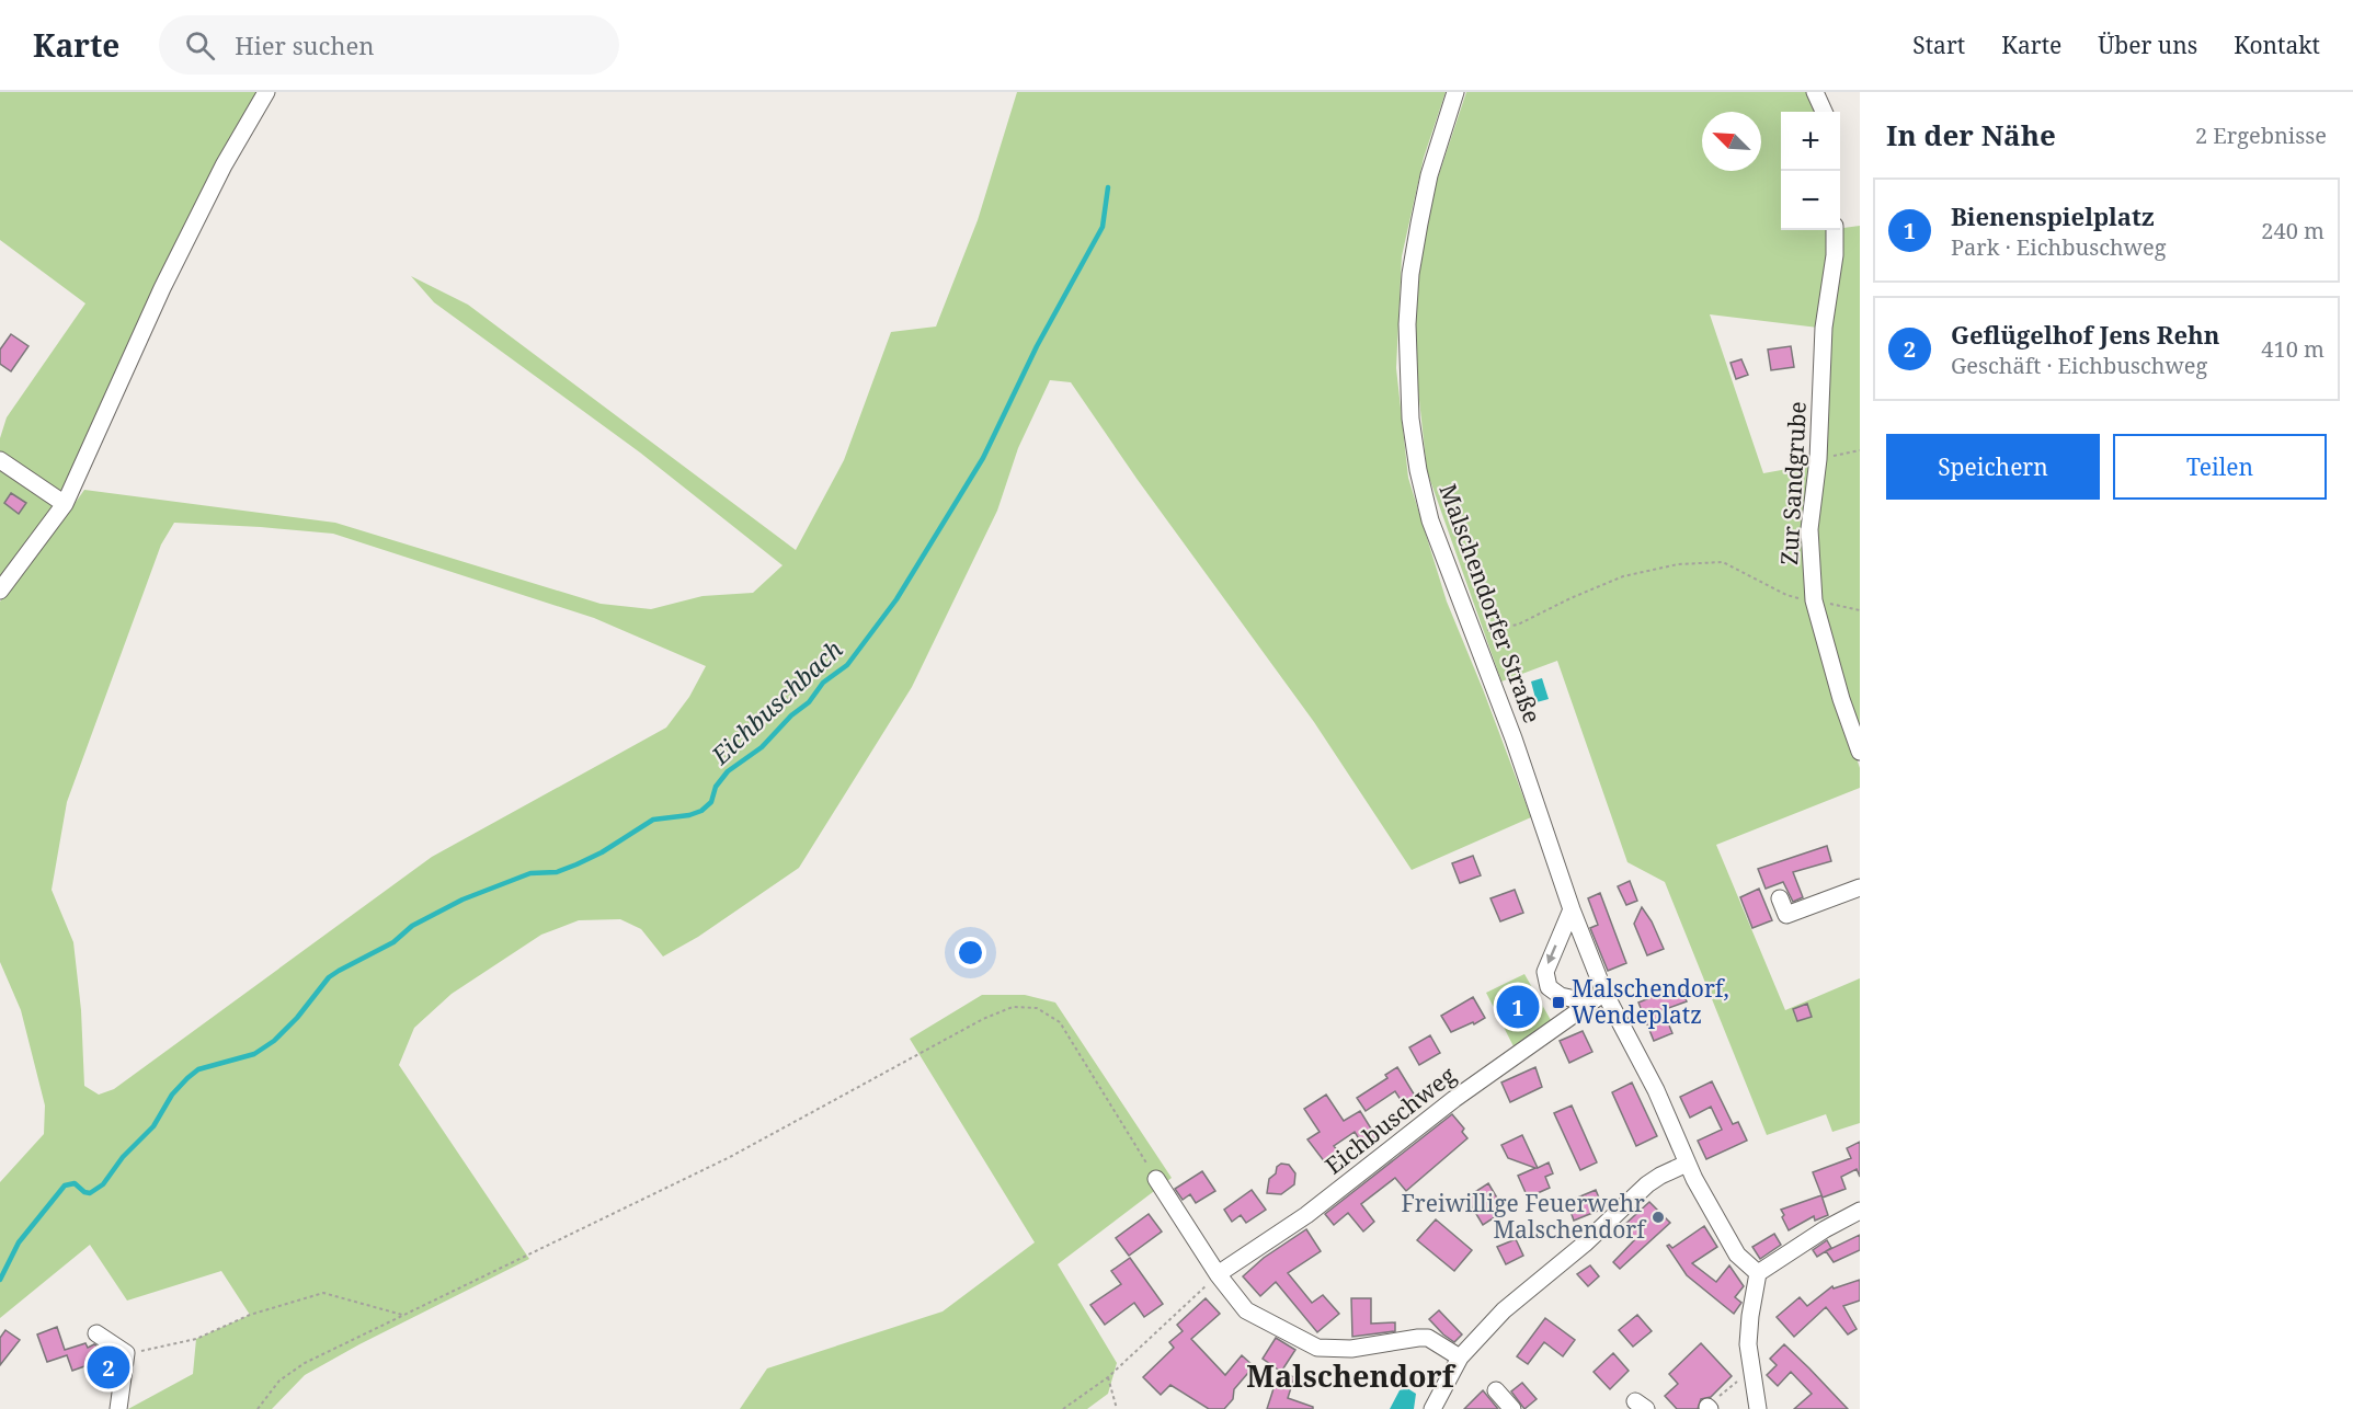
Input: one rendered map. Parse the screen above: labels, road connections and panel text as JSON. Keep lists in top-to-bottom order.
{
  "streets": {
    "street": ["Zur Sandgrube", "Malschendorfer Straße", "Eichbuschweg"]
  },
  "crossings": [
    ["Malschendorfer Straße", "Eichbuschweg"]
  ],
  "districts": ["Malschendorf"],
  "water": ["Eichbuschbach"],
  "places": {
    "transit": ["Malschendorf, Wendeplatz"],
    "other": ["Freiwillige Feuerwehr Malschendorf"]
  },
  "north": "top left",
  "page": {
    "header": "Karte",
    "search": "Hier suchen",
    "nav": [
      "Start",
      "Karte",
      "Über uns",
      "Kontakt"
    ],
    "heading": ["In der Nähe", "2 Ergebnisse"],
    "map_buttons": ["+", "−"],
    "list": [
      {
        "mark": "1",
        "name": "Bienenspielplatz",
        "note": "Park · Eichbuschweg",
        "value": "240 m"
      },
      {
        "mark": "2",
        "name": "Geflügelhof Jens Rehn",
        "note": "Geschäft · Eichbuschweg",
        "value": "410 m"
      }
    ],
    "buttons": ["Speichern", "Teilen"],
    "pins": ["1", "2"]
  }
}
